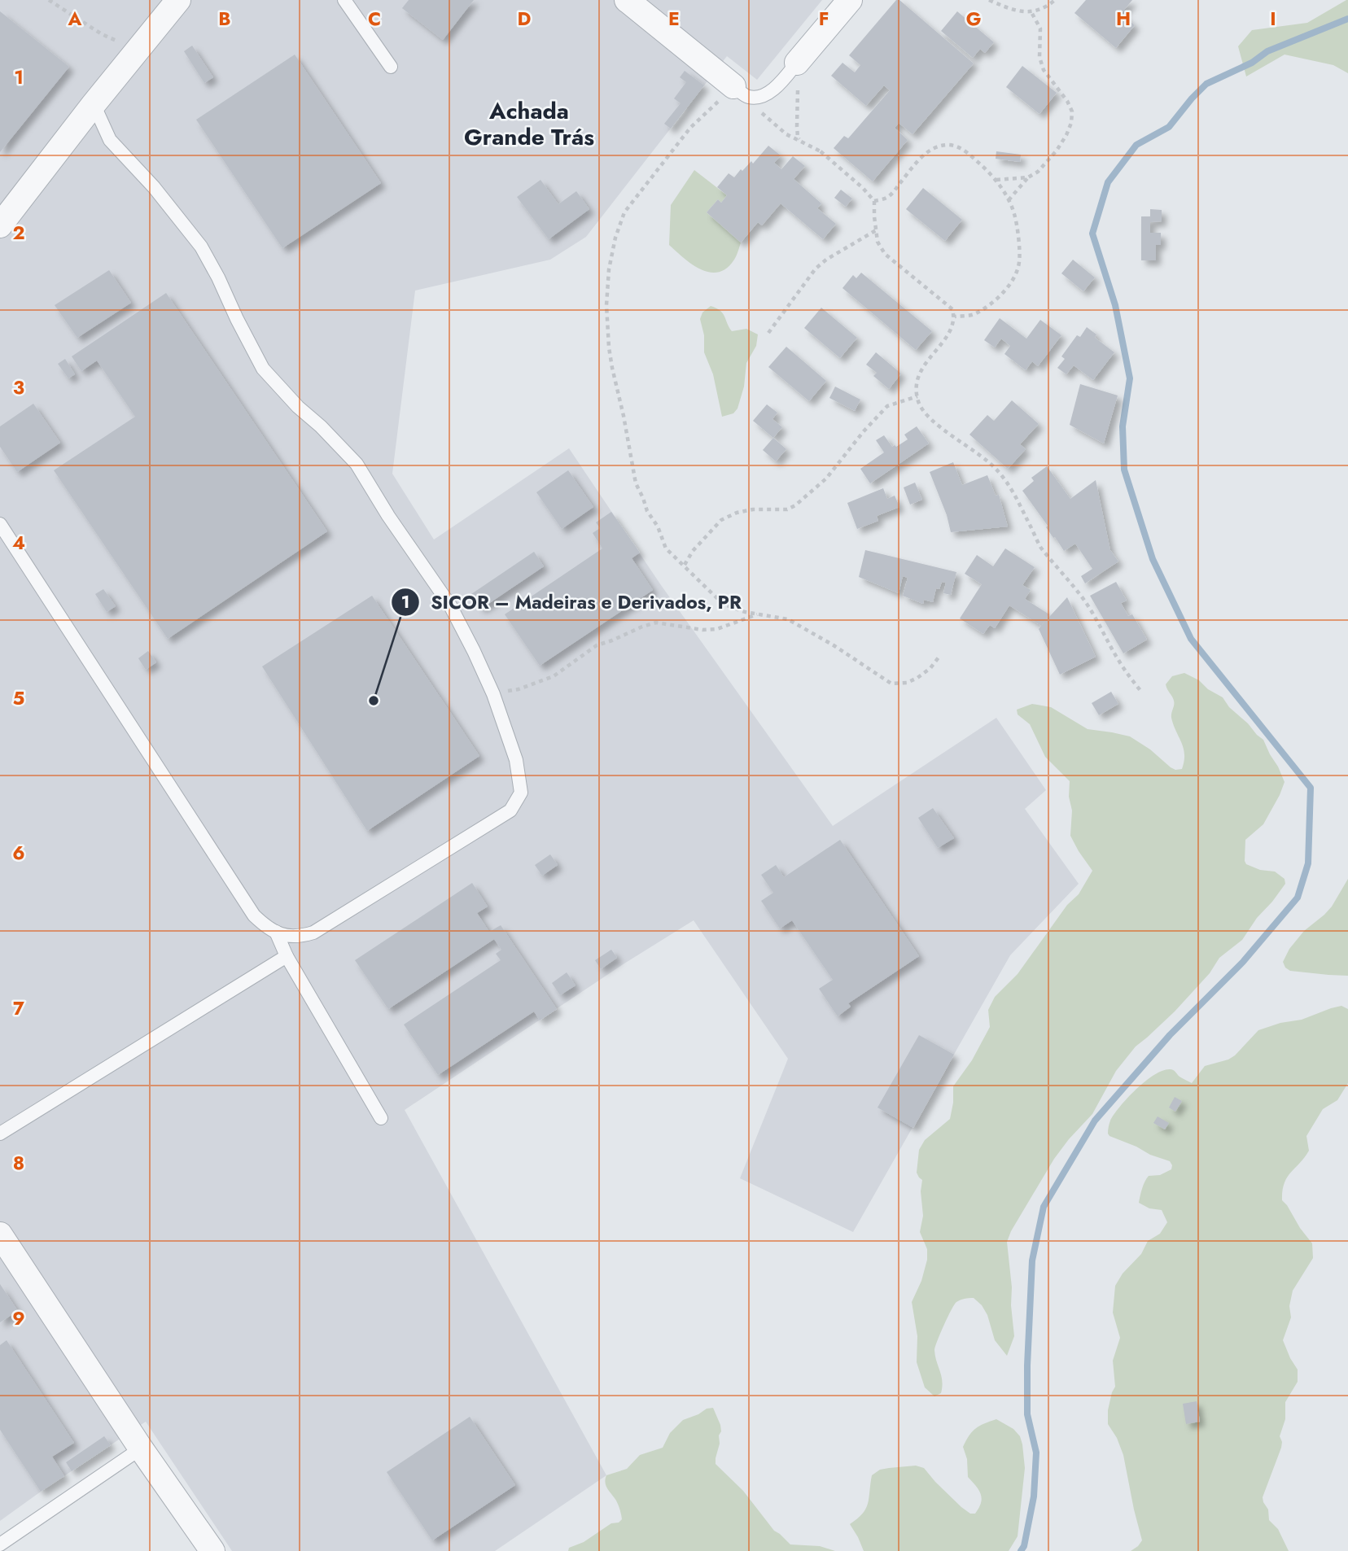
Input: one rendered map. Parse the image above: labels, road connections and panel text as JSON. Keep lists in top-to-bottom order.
{
  "districts": ["Achada Grande Trás"],
  "places": ["SICOR – Madeiras e Derivados, PR"],
  "grid": {
    "columns": [
      "A",
      "B",
      "C",
      "D",
      "E",
      "F",
      "G",
      "H",
      "I"
    ],
    "rows": [
      "1",
      "2",
      "3",
      "4",
      "5",
      "6",
      "7",
      "8",
      "9"
    ]
  }
}
